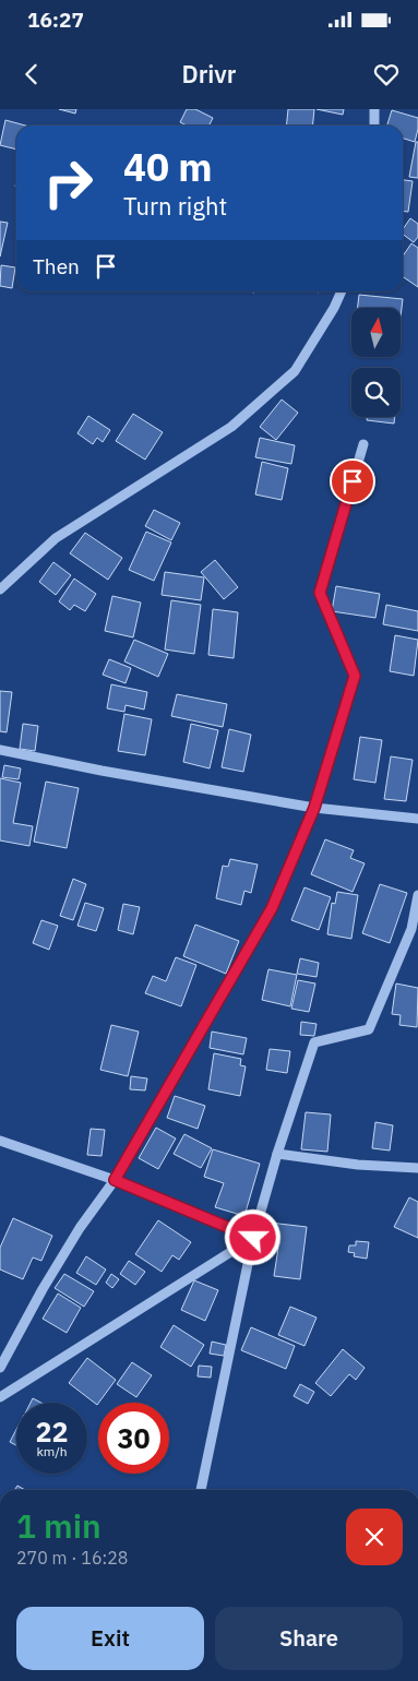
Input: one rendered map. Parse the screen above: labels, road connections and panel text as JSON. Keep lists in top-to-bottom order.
{
  "north": "top",
  "page": {
    "status": "16:27",
    "header": "Drivr",
    "turn": ["40 m", "Turn right"],
    "then": "Then",
    "speed": "22 km/h",
    "limit": "30",
    "heading": ["1 min", "270 m · 16:28"],
    "buttons": ["Exit", "Share"]
  }
}
